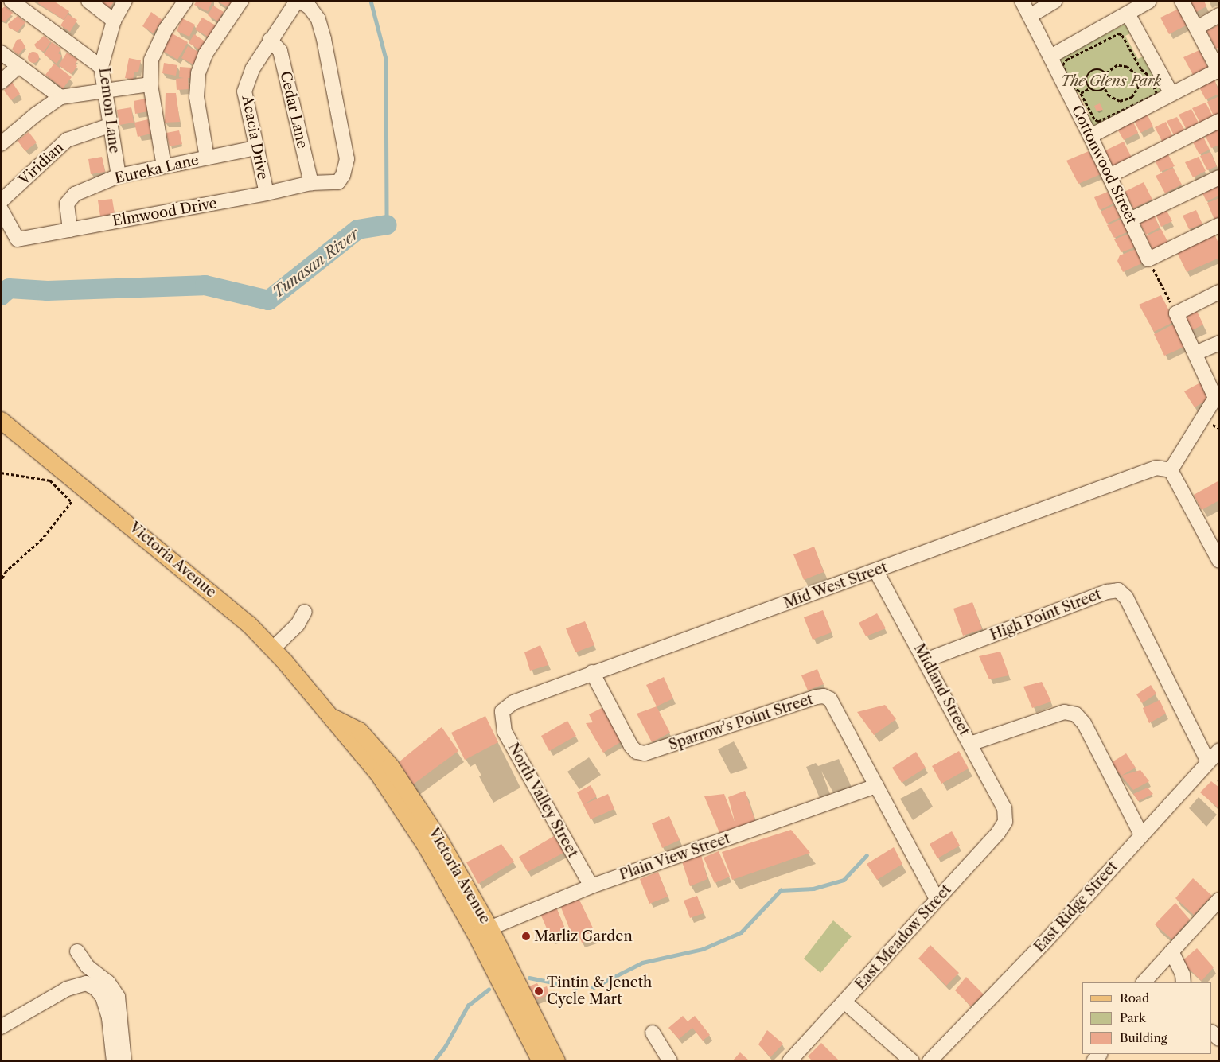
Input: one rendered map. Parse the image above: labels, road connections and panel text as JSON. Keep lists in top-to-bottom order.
{
  "streets": {
    "main road": ["Victoria Avenue"],
    "street": [
      "Cedar Lane",
      "Lemon Lane",
      "Acacia Drive",
      "Viridian",
      "Cottonwood Street",
      "Eureka Lane",
      "Elmwood Drive",
      "Mid West Street",
      "High Point Street",
      "Midland Street",
      "Sparrow's Point Street",
      "North Valley Street",
      "Plain View Street",
      "East Ridge Street",
      "East Meadow Street"
    ]
  },
  "crossings": [
    ["Cedar Lane", "Acacia Drive"],
    ["Cedar Lane", "Elmwood Drive"],
    ["Lemon Lane", "Viridian"],
    ["Lemon Lane", "Eureka Lane"],
    ["Acacia Drive", "Eureka Lane"],
    ["Acacia Drive", "Elmwood Drive"],
    ["Eureka Lane", "Elmwood Drive"],
    ["Victoria Avenue", "Plain View Street"],
    ["Mid West Street", "Midland Street"],
    ["Mid West Street", "Sparrow's Point Street"],
    ["Mid West Street", "North Valley Street"],
    ["High Point Street", "Midland Street"],
    ["High Point Street", "East Ridge Street"],
    ["Midland Street", "East Meadow Street"],
    ["Sparrow's Point Street", "Plain View Street"],
    ["Sparrow's Point Street", "East Meadow Street"],
    ["North Valley Street", "Plain View Street"]
  ],
  "water": ["Tunasan River"],
  "parks": ["The Glens Park"],
  "places": ["Marliz Garden", "Tintin & Jeneth Cycle Mart"],
  "legend": ["Road", "Park", "Building"]
}
